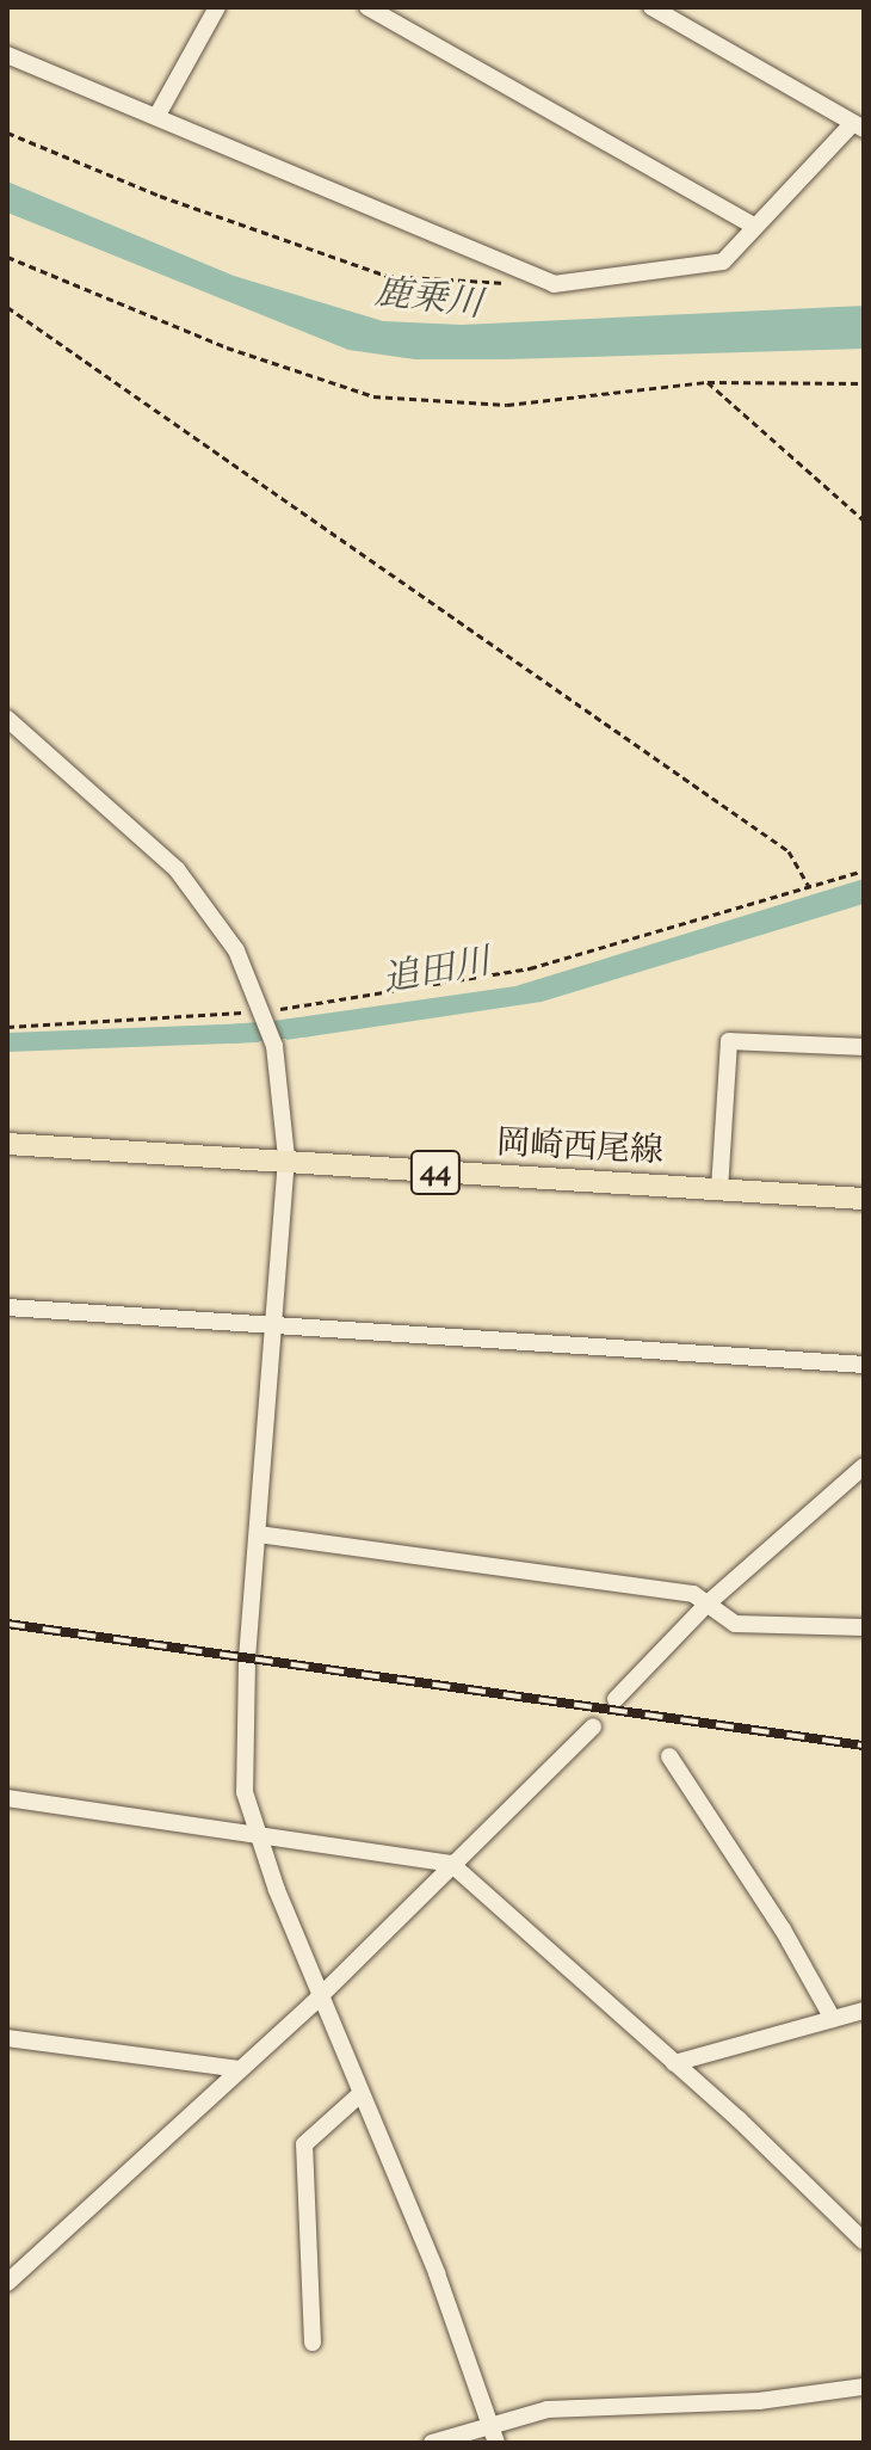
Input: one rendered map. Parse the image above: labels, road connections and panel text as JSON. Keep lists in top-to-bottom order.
{
  "streets": {
    "main road": ["岡崎西尾線", "44"]
  },
  "water": ["鹿乗川", "追田川"]
}
